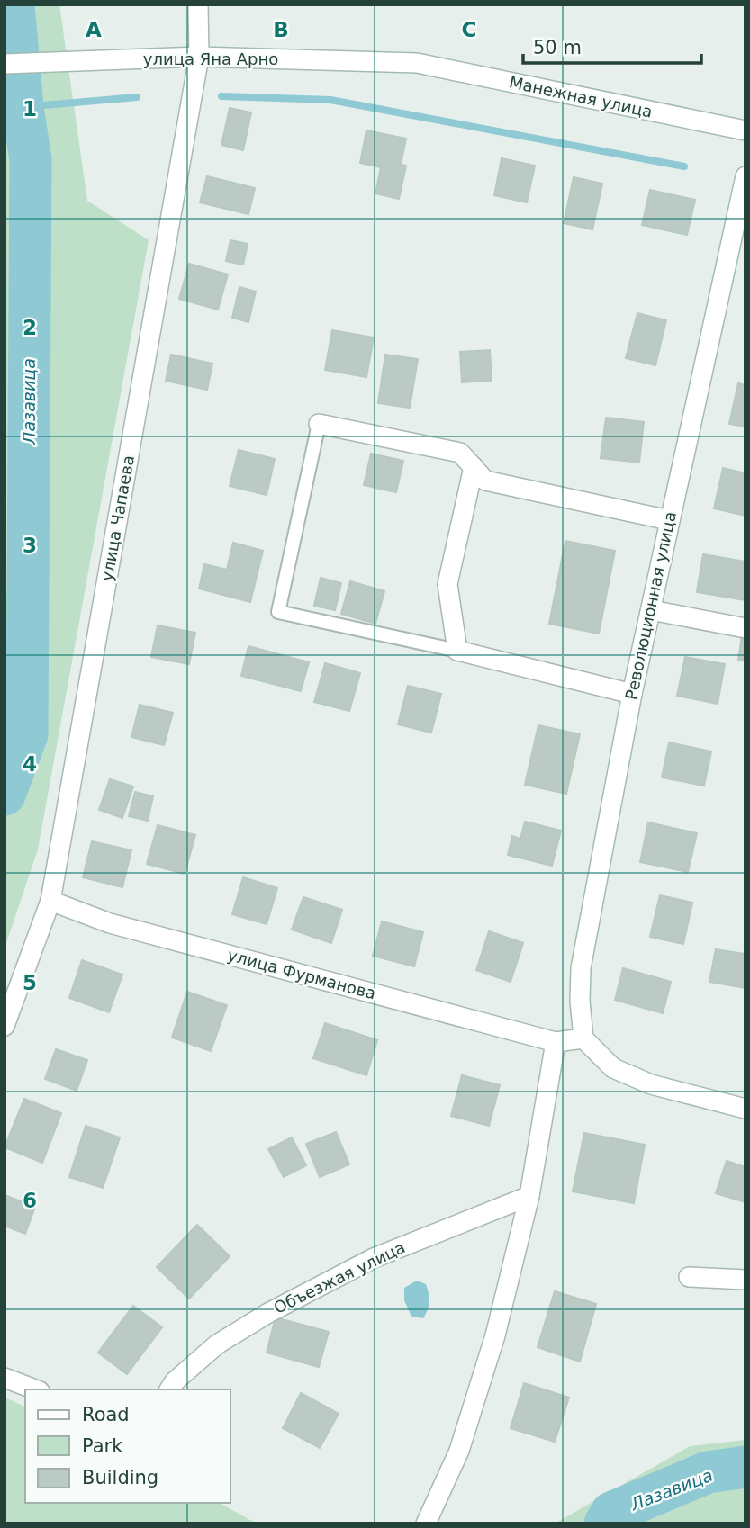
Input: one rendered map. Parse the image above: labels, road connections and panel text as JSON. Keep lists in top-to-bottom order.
{
  "streets": {
    "street": [
      "улица Яна Арно",
      "Манежная улица",
      "улица Чапаева",
      "Революционная улица",
      "улица Фурманова",
      "Объезжая улица"
    ]
  },
  "crossings": [
    ["улица Яна Арно", "Манежная улица"],
    ["улица Яна Арно", "улица Чапаева"],
    ["улица Чапаева", "улица Фурманова"]
  ],
  "water": ["Лазавица"],
  "legend": ["Road", "Park", "Building"],
  "scale_bar": "50 m",
  "grid": {
    "columns": ["A", "B", "C"],
    "rows": [
      "1",
      "2",
      "3",
      "4",
      "5",
      "6"
    ]
  }
}
